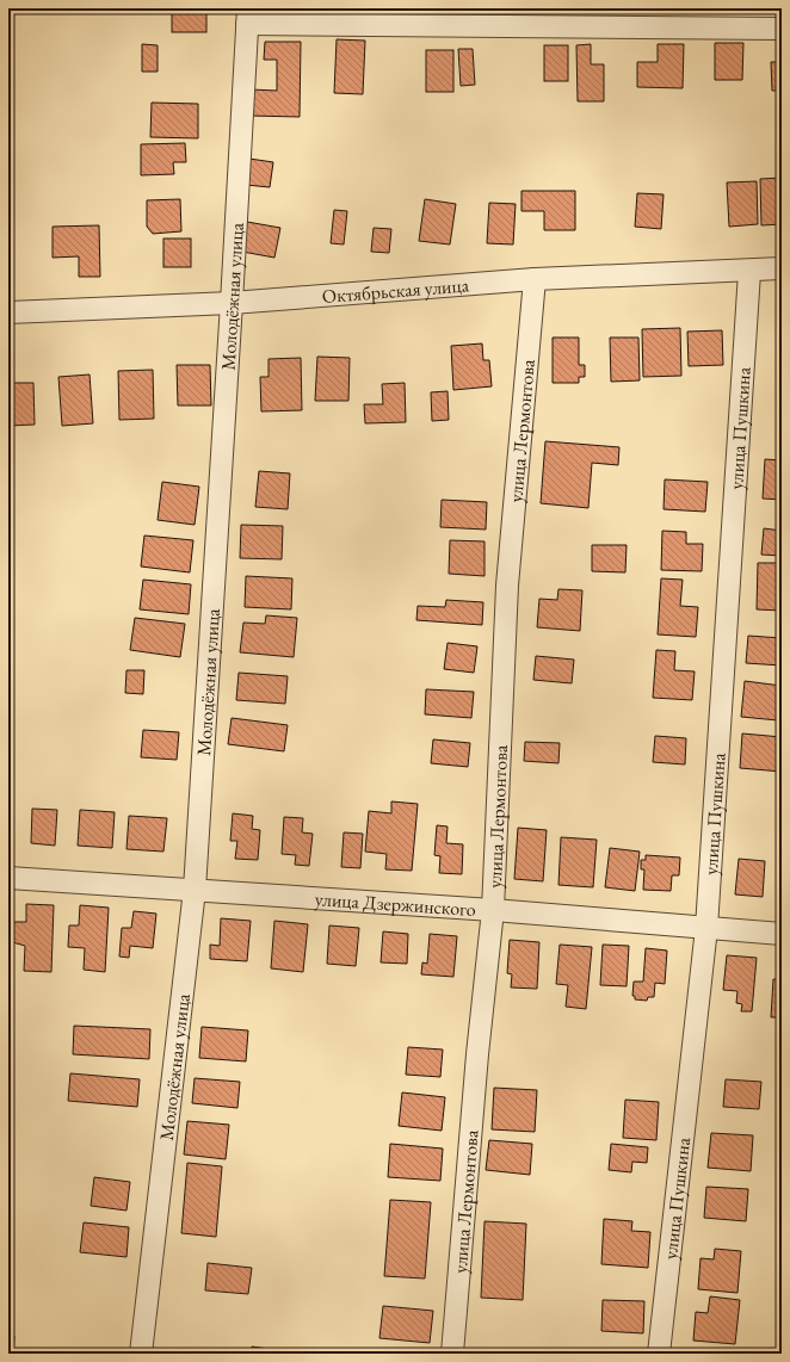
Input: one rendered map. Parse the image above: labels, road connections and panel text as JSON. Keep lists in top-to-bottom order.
{
  "streets": {
    "street": [
      "Октябрьская улица",
      "Молодёжная улица",
      "улица Пушкина",
      "улица Лермонтова",
      "улица Дзержинского"
    ]
  },
  "crossings": [
    ["Октябрьская улица", "Молодёжная улица"],
    ["Октябрьская улица", "улица Пушкина"],
    ["Октябрьская улица", "улица Лермонтова"],
    ["Молодёжная улица", "улица Дзержинского"],
    ["улица Пушкина", "улица Дзержинского"],
    ["улица Лермонтова", "улица Дзержинского"]
  ]
}
